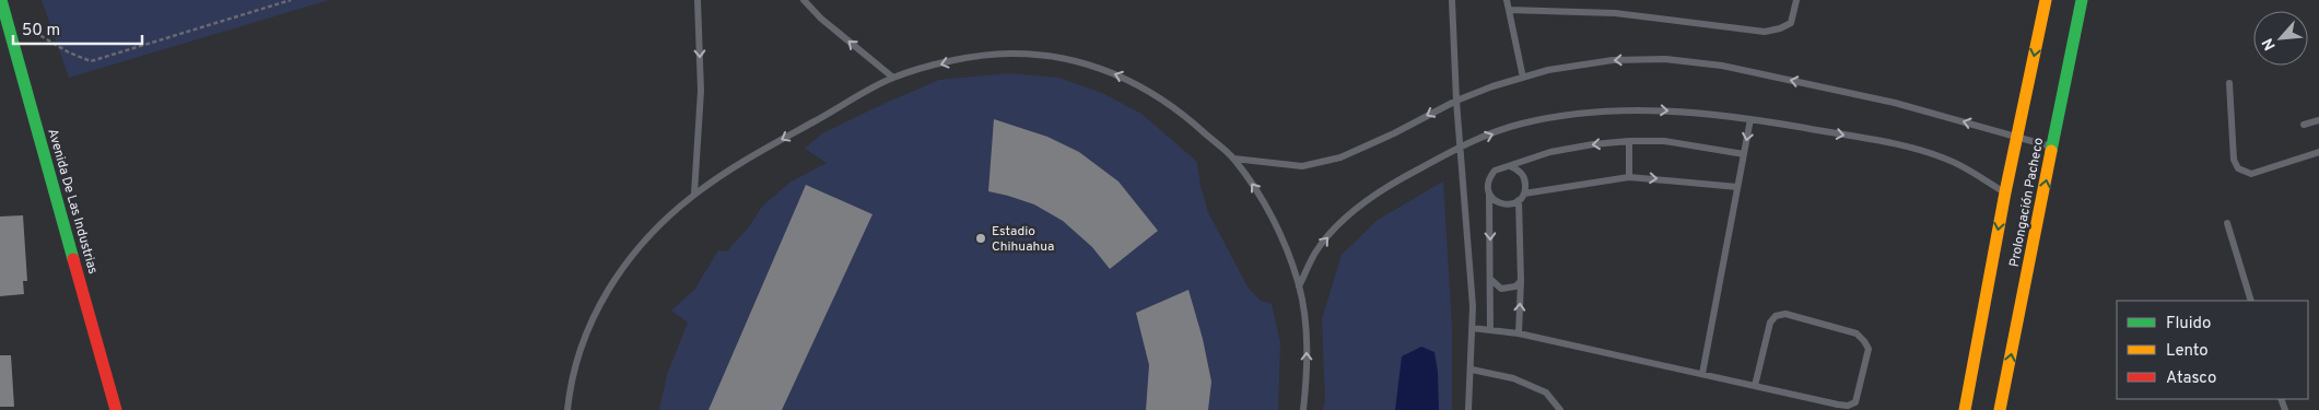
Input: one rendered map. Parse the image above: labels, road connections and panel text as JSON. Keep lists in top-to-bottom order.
{
  "streets": {
    "main road": ["Avenida De Las Industrias", "Prolongación Pacheco"]
  },
  "places": ["Estadio Chihuahua"],
  "legend": ["Fluido", "Lento", "Atasco"],
  "scale_bar": "50 m",
  "north": "bottom left"
}
